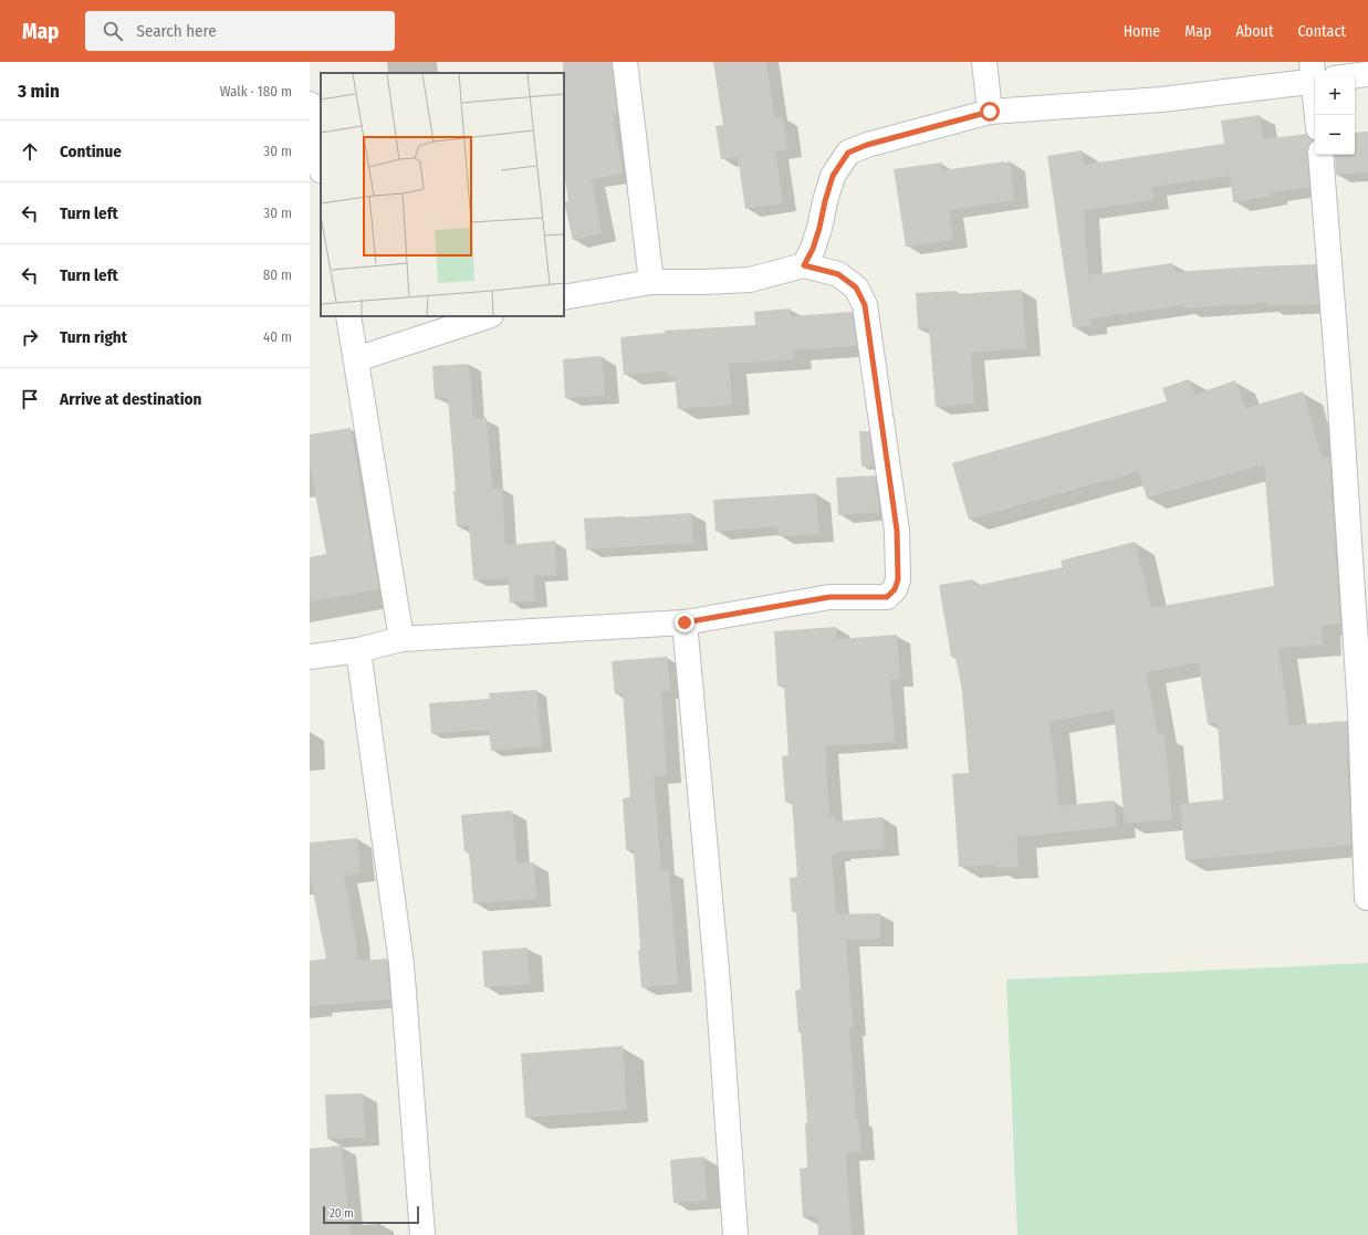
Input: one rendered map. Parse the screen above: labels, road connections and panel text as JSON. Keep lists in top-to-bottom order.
{
  "scale_bar": "20 m",
  "page": {
    "header": "Map",
    "search": "Search here",
    "nav": [
      "Home",
      "Map",
      "About",
      "Contact"
    ],
    "heading": ["3 min", "Walk · 180 m"],
    "map_buttons": ["+", "−"],
    "list": [
      ["Continue", "30 m"],
      ["Turn left", "30 m"],
      ["Turn left", "80 m"],
      ["Turn right", "40 m"],
      "Arrive at destination"
    ],
    "scale": "20 m"
  }
}
